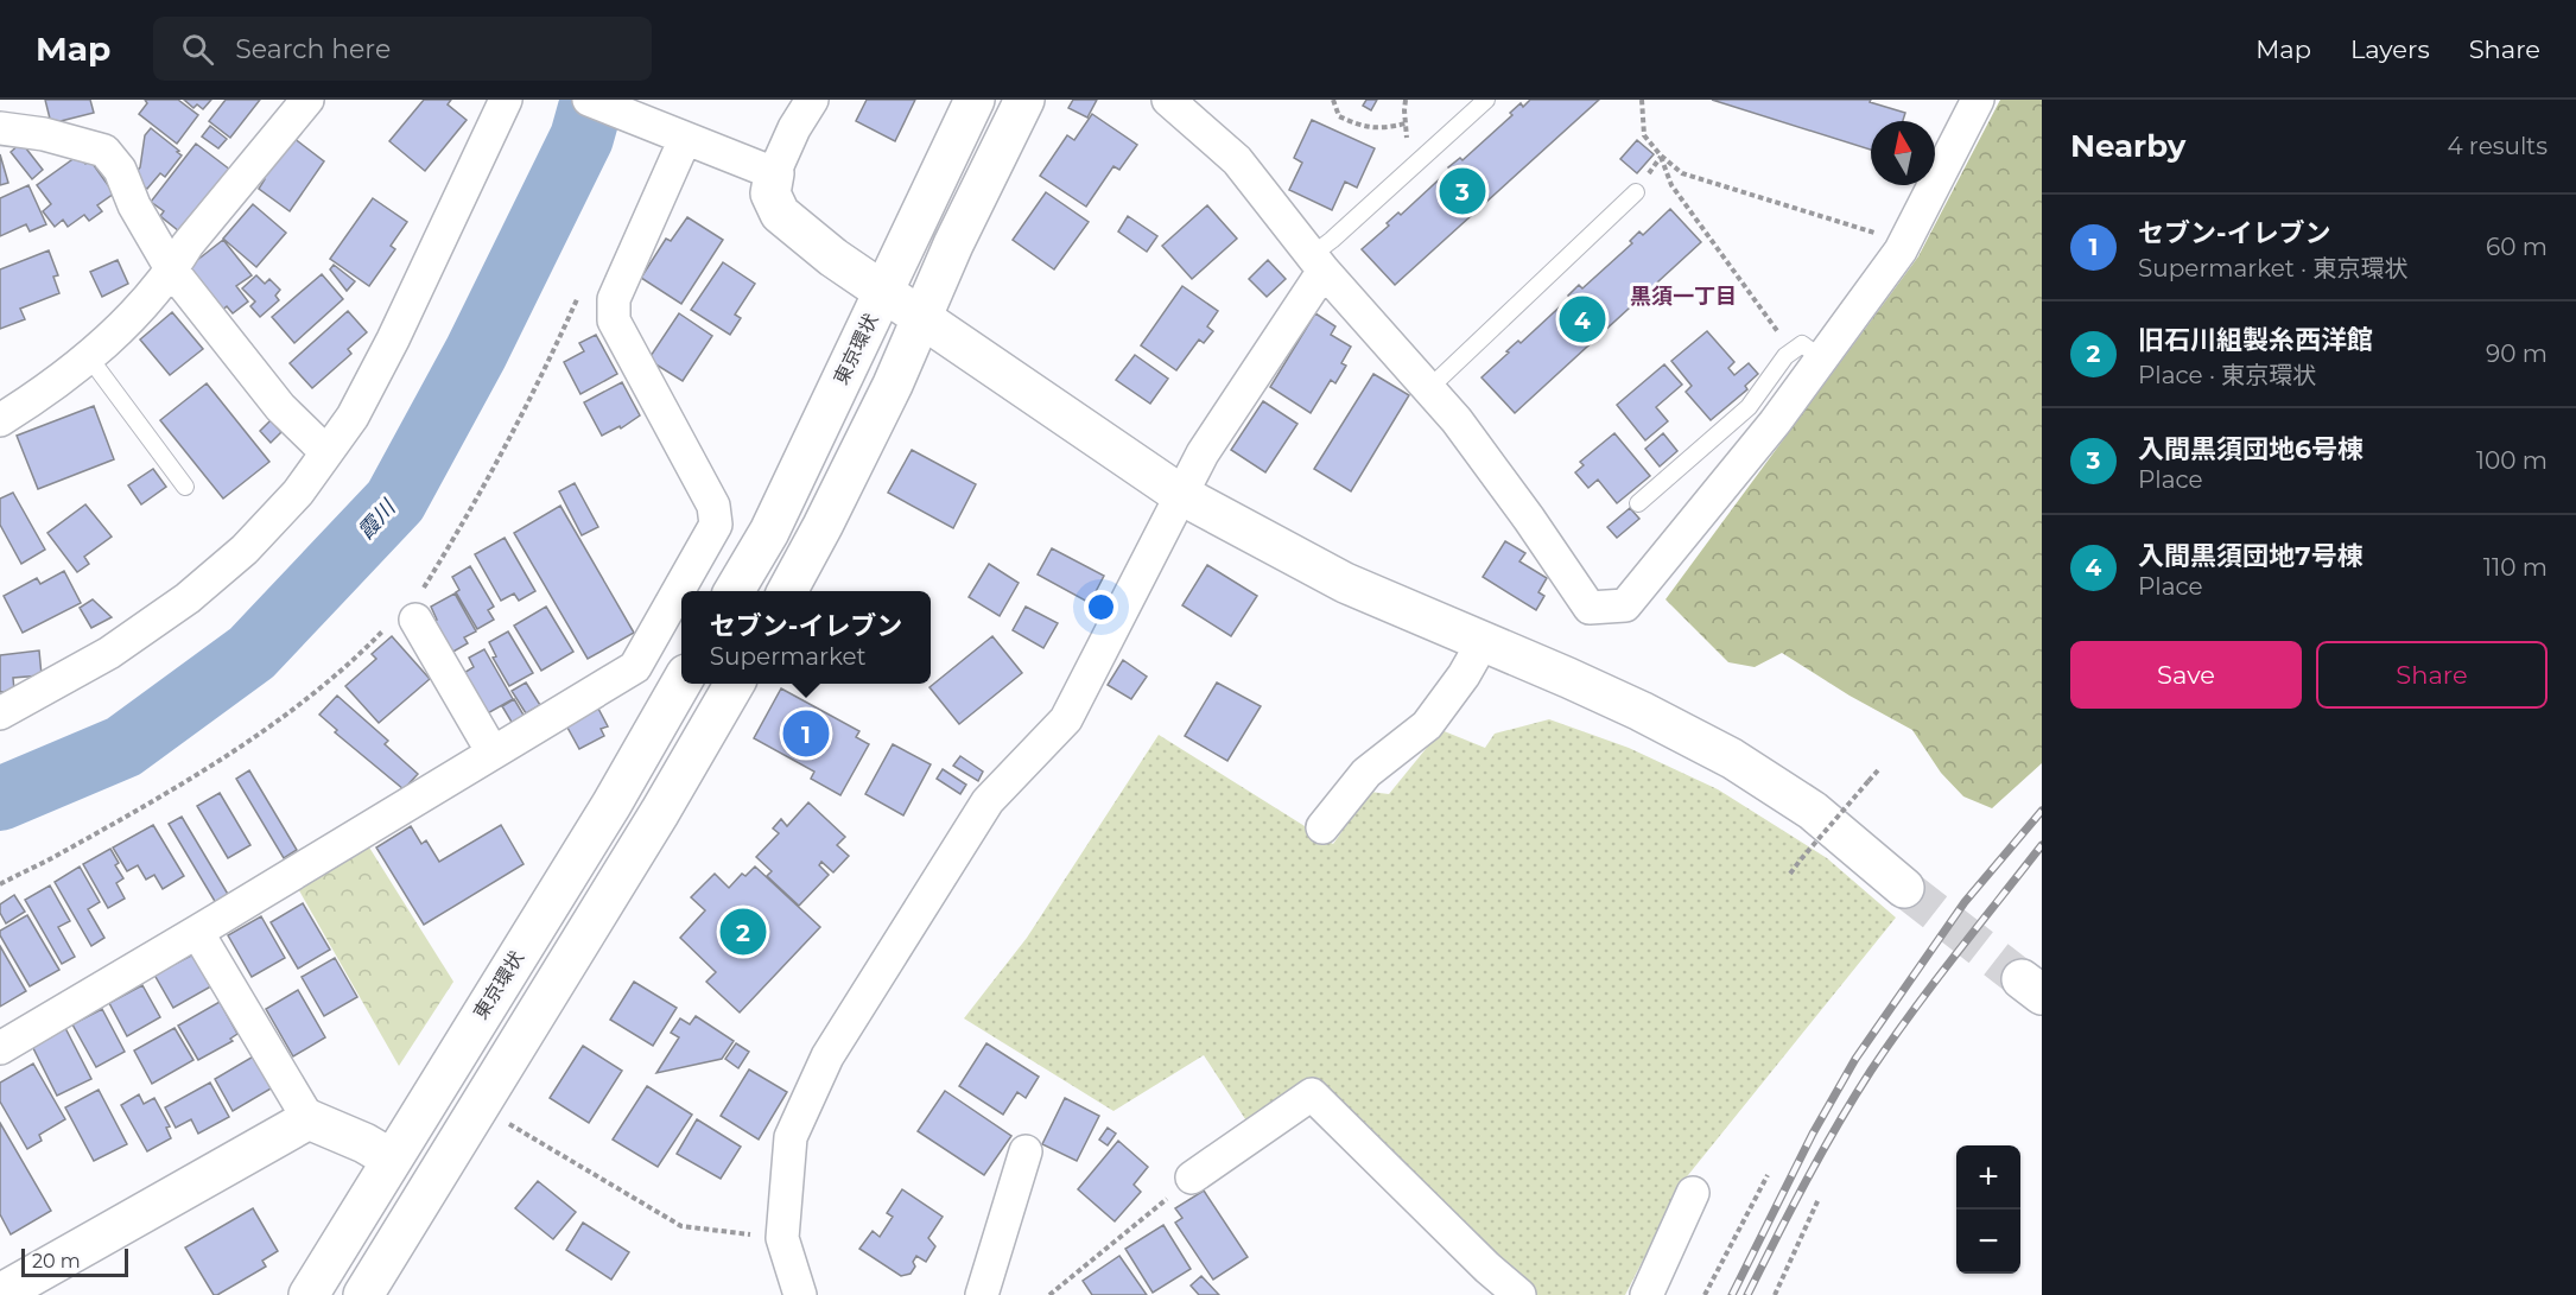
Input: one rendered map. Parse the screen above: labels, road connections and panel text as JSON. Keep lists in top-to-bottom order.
{
  "streets": {
    "main road": ["東京環状"]
  },
  "districts": ["黒須一丁目"],
  "water": ["霞川"],
  "scale_bar": "20 m",
  "north": "top",
  "page": {
    "header": "Map",
    "search": "Search here",
    "nav": ["Map", "Layers", "Share"],
    "heading": ["Nearby", "4 results"],
    "pins": [
      "3",
      "4",
      "1",
      "2"
    ],
    "list": [
      {
        "mark": "1",
        "name": "セブン-イレブン",
        "note": "Supermarket · 東京環状",
        "value": "60 m"
      },
      {
        "mark": "2",
        "name": "旧石川組製糸西洋館",
        "note": "Place · 東京環状",
        "value": "90 m"
      },
      {
        "mark": "3",
        "name": "入間黒須団地6号棟",
        "note": "Place",
        "value": "100 m"
      },
      {
        "mark": "4",
        "name": "入間黒須団地7号棟",
        "note": "Place",
        "value": "110 m"
      }
    ],
    "popup": ["セブン-イレブン", "Supermarket"],
    "buttons": ["Save", "Share"],
    "map_buttons": ["+", "−"],
    "scale": "20 m"
  }
}
